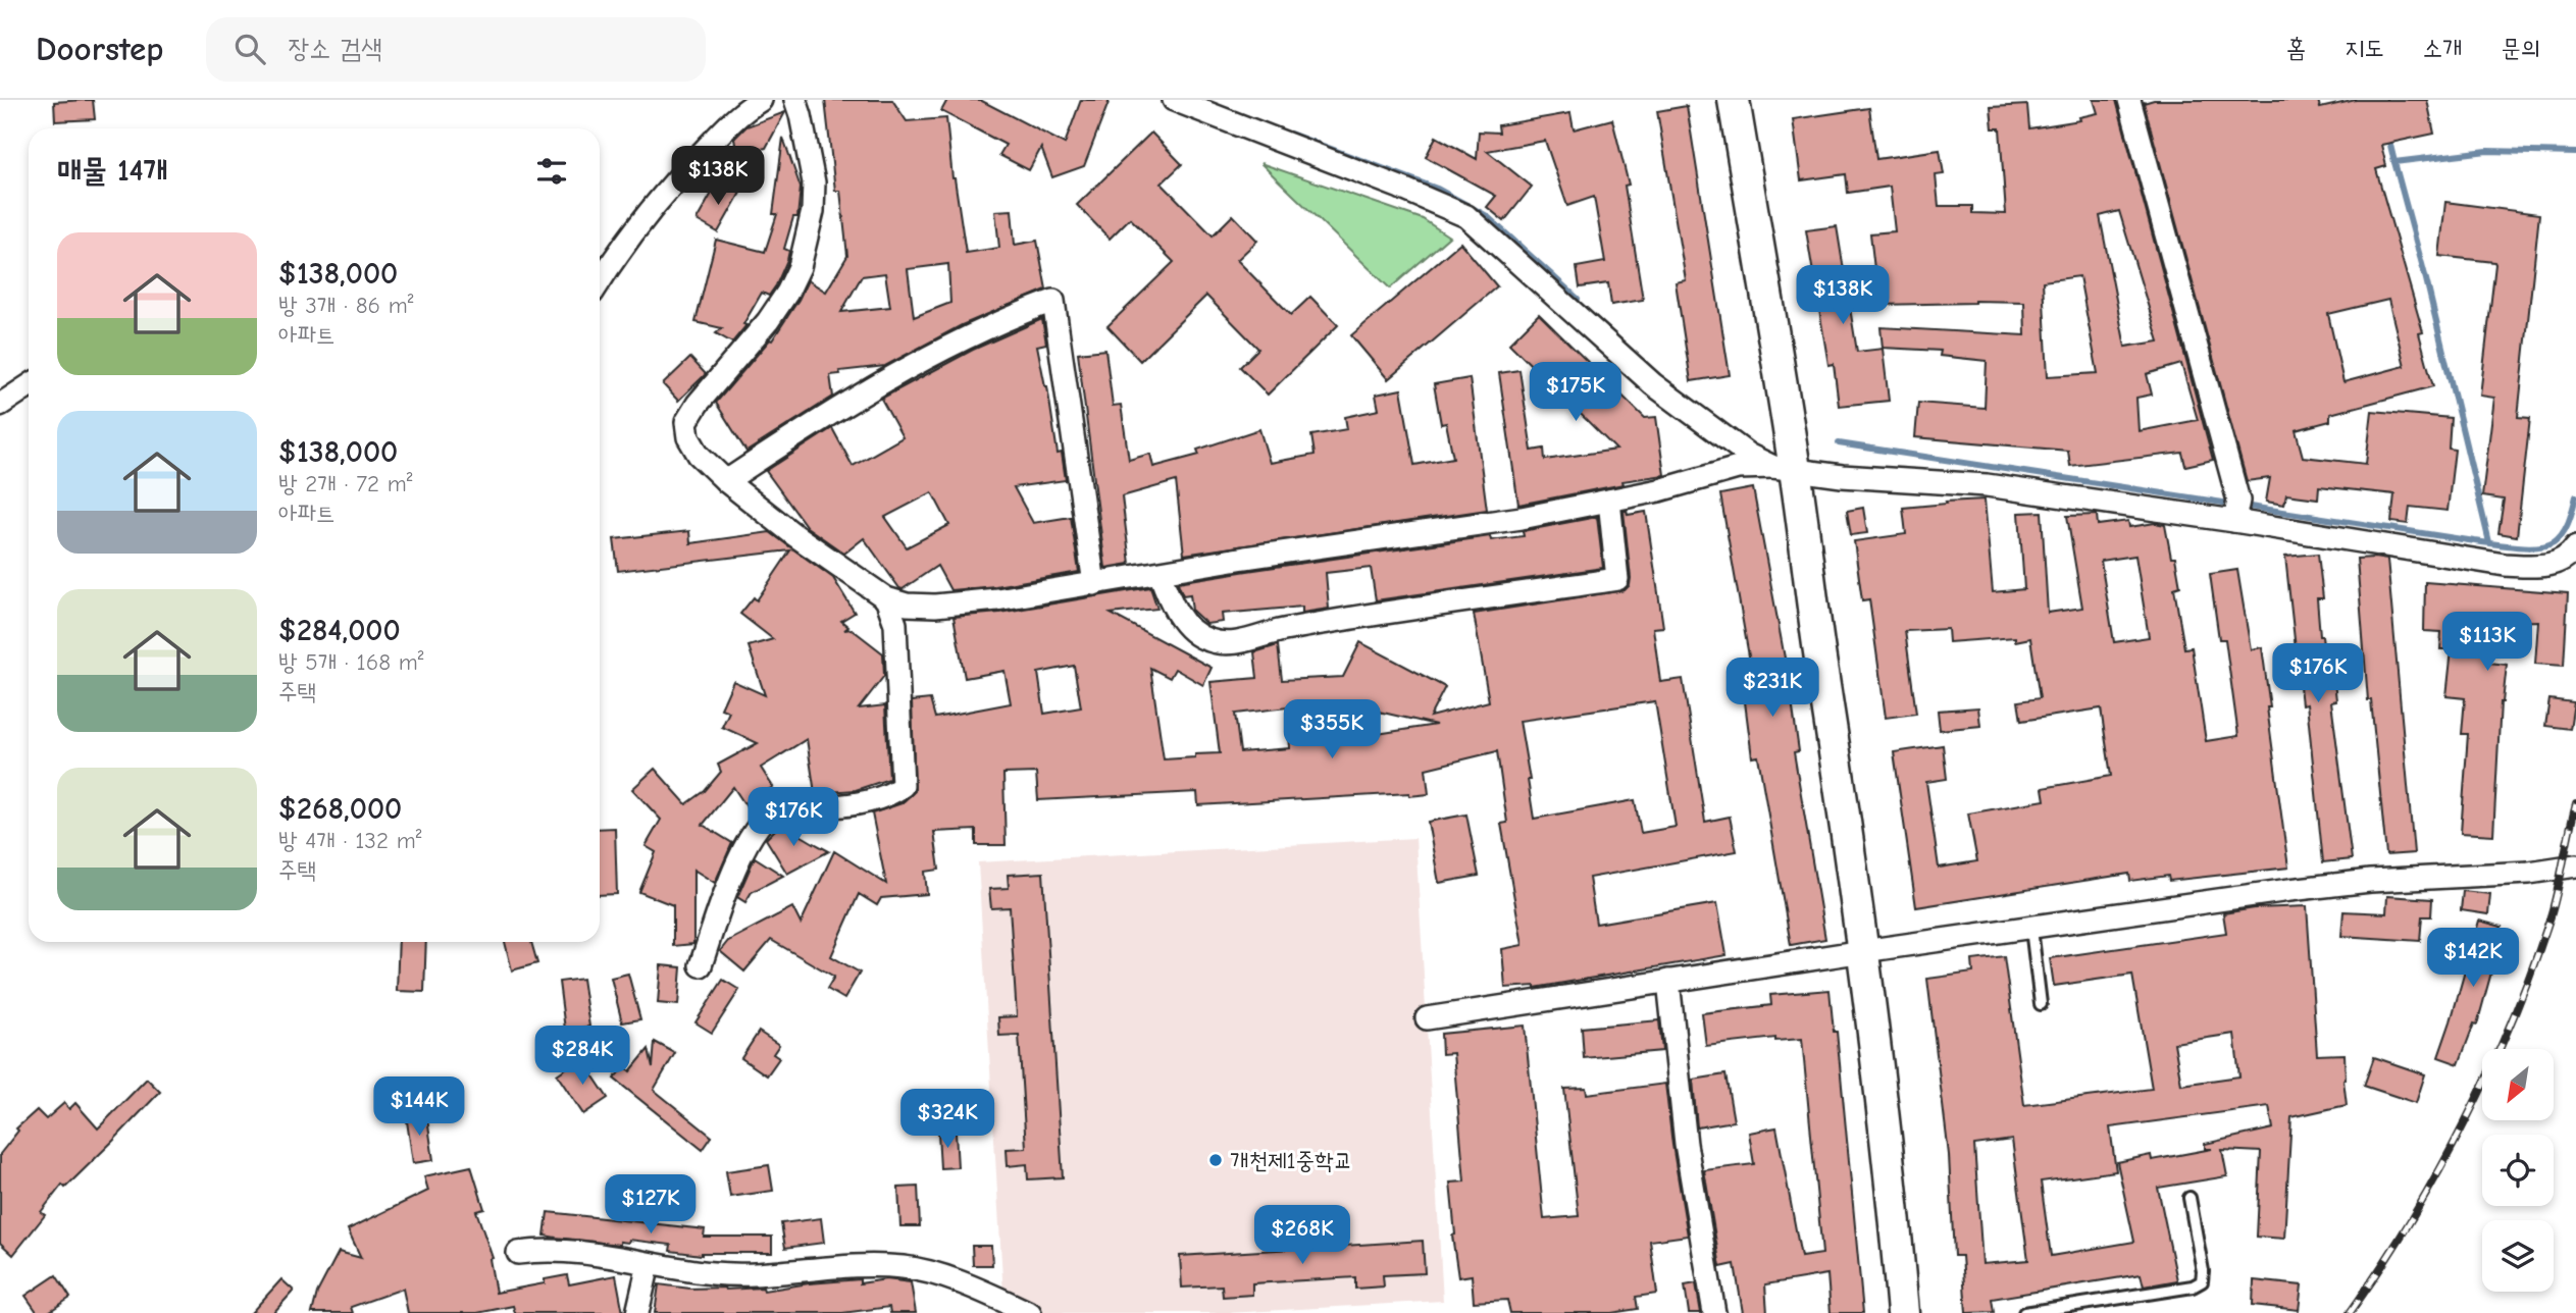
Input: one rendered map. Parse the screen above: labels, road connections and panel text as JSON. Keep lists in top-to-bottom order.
{
  "places": ["개천제1중학교"],
  "north": "bottom left",
  "page": {
    "header": "Doorstep",
    "search": "장소 검색",
    "nav": [
      "홈",
      "지도",
      "소개",
      "문의"
    ],
    "heading": "매물 14개",
    "price": [
      "$138K",
      "$138K",
      "$175K",
      "$113K",
      "$176K",
      "$231K",
      "$355K",
      "$176K",
      "$142K",
      "$284K",
      "$144K",
      "$324K",
      "$127K",
      "$268K"
    ],
    "list": [
      {
        "name": "$138,000",
        "note": "방 3개 · 86 m² · 아파트"
      },
      {
        "name": "$138,000",
        "note": "방 2개 · 72 m² · 아파트"
      },
      {
        "name": "$284,000",
        "note": "방 5개 · 168 m² · 주택"
      },
      {
        "name": "$268,000",
        "note": "방 4개 · 132 m² · 주택"
      }
    ]
  }
}
